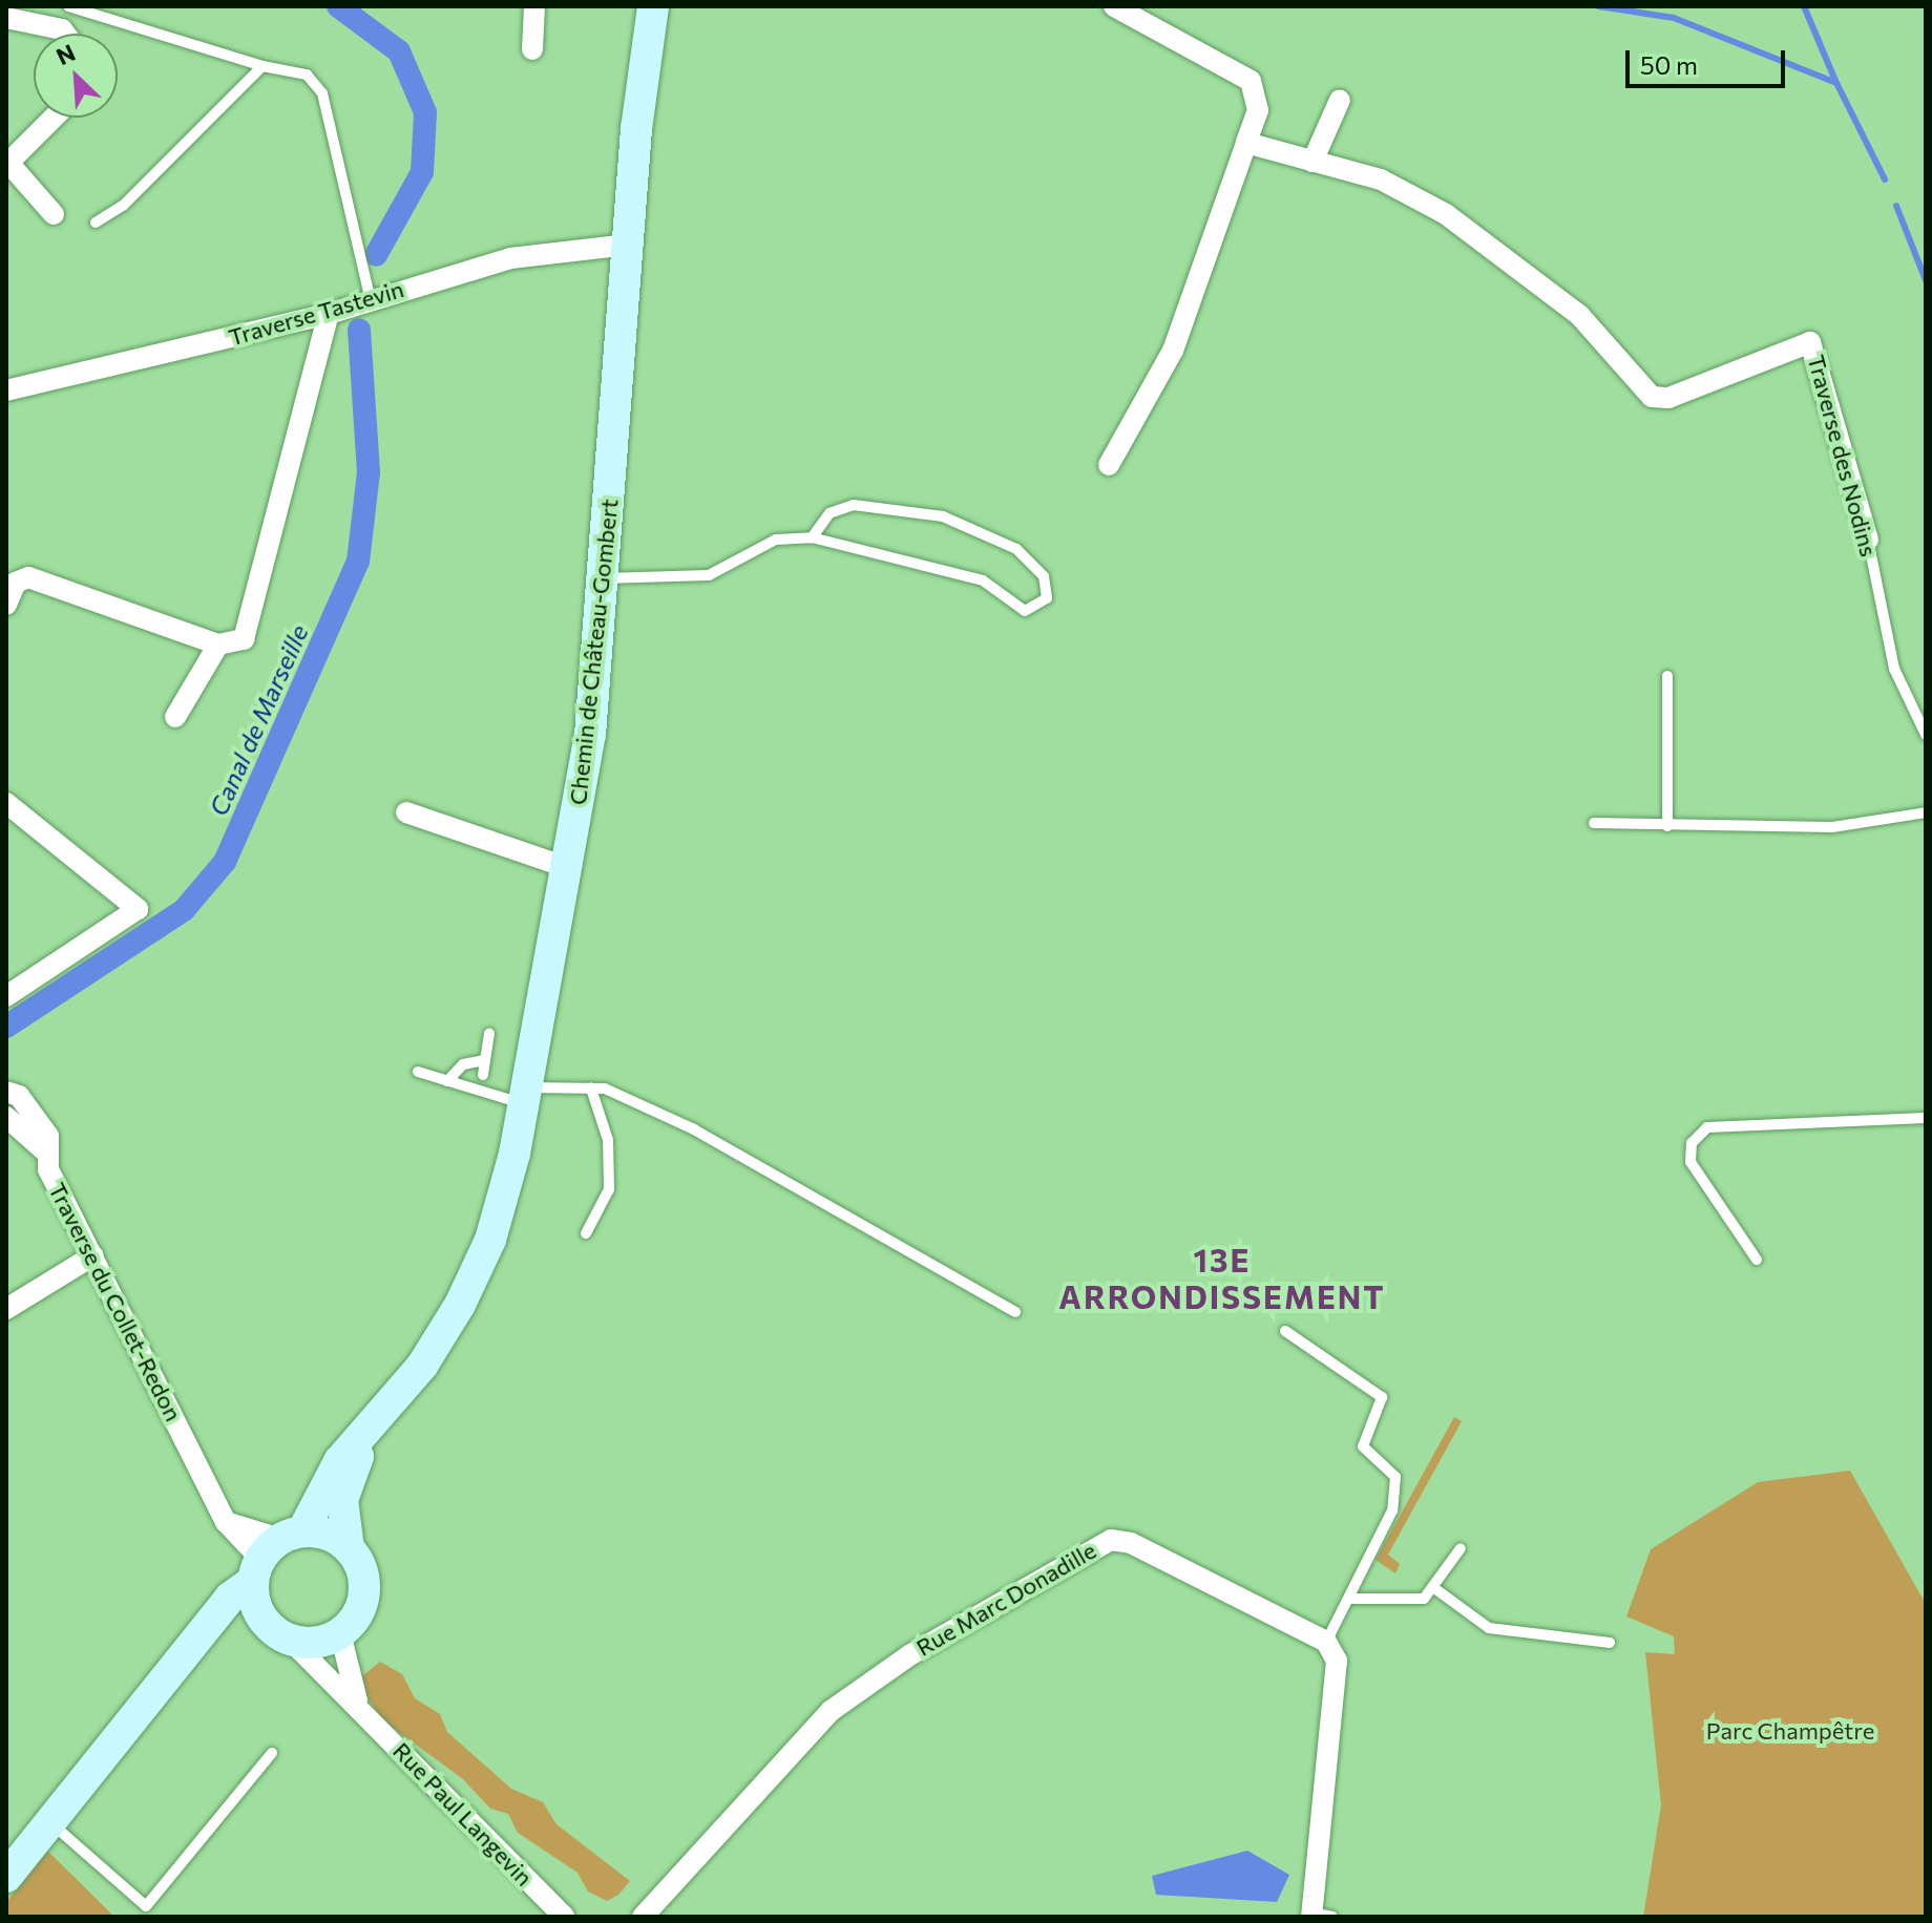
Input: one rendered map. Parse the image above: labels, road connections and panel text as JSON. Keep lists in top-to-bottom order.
{
  "streets": {
    "street": [
      "Traverse Tastevin",
      "Traverse des Nodins",
      "Chemin de Château-Gombert",
      "Traverse du Collet-Redon",
      "Rue Marc Donadille",
      "Rue Paul Langevin"
    ]
  },
  "crossings": [
    ["Traverse Tastevin", "Chemin de Château-Gombert"],
    ["Chemin de Château-Gombert", "Traverse du Collet-Redon"],
    ["Chemin de Château-Gombert", "Rue Paul Langevin"],
    ["Traverse du Collet-Redon", "Rue Paul Langevin"]
  ],
  "districts": ["13E ARRONDISSEMENT"],
  "water": ["Canal de Marseille"],
  "parks": ["Parc Champêtre"],
  "scale_bar": "50 m",
  "north": "top left"
}
